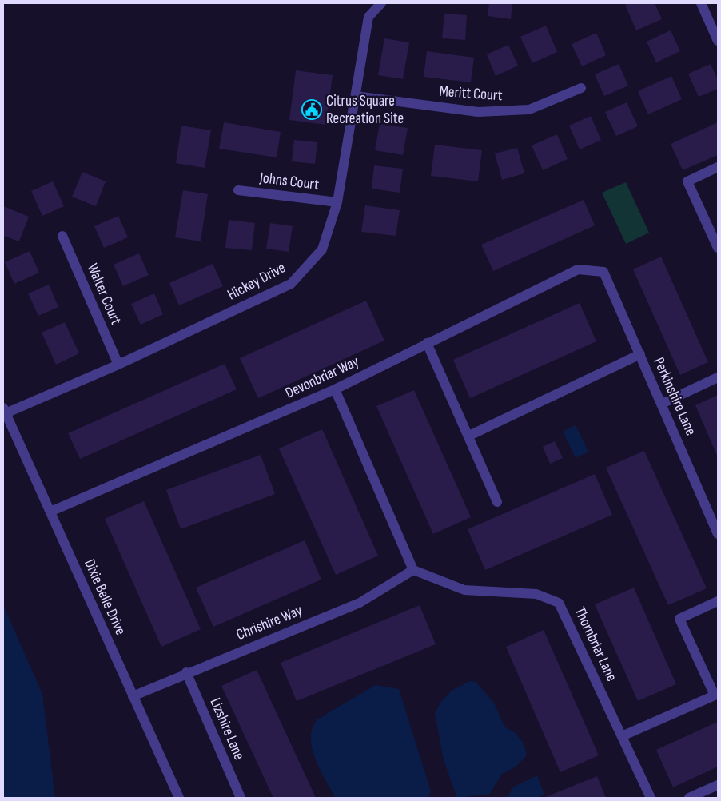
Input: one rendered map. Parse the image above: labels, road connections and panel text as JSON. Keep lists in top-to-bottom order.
{
  "streets": {
    "street": [
      "Meritt Court",
      "Johns Court",
      "Hickey Drive",
      "Walter Court",
      "Devonbriar Way",
      "Perkinshire Lane",
      "Dixie Belle Drive",
      "Chrishire Way",
      "Thornbriar Lane",
      "Lizshire Lane"
    ]
  },
  "crossings": [
    ["Meritt Court", "Hickey Drive"],
    ["Johns Court", "Hickey Drive"],
    ["Hickey Drive", "Walter Court"],
    ["Hickey Drive", "Dixie Belle Drive"],
    ["Devonbriar Way", "Perkinshire Lane"],
    ["Devonbriar Way", "Dixie Belle Drive"],
    ["Dixie Belle Drive", "Chrishire Way"],
    ["Chrishire Way", "Thornbriar Lane"],
    ["Chrishire Way", "Lizshire Lane"]
  ],
  "places": {
    "public building": ["Citrus Square Recreation Site"]
  }
}
